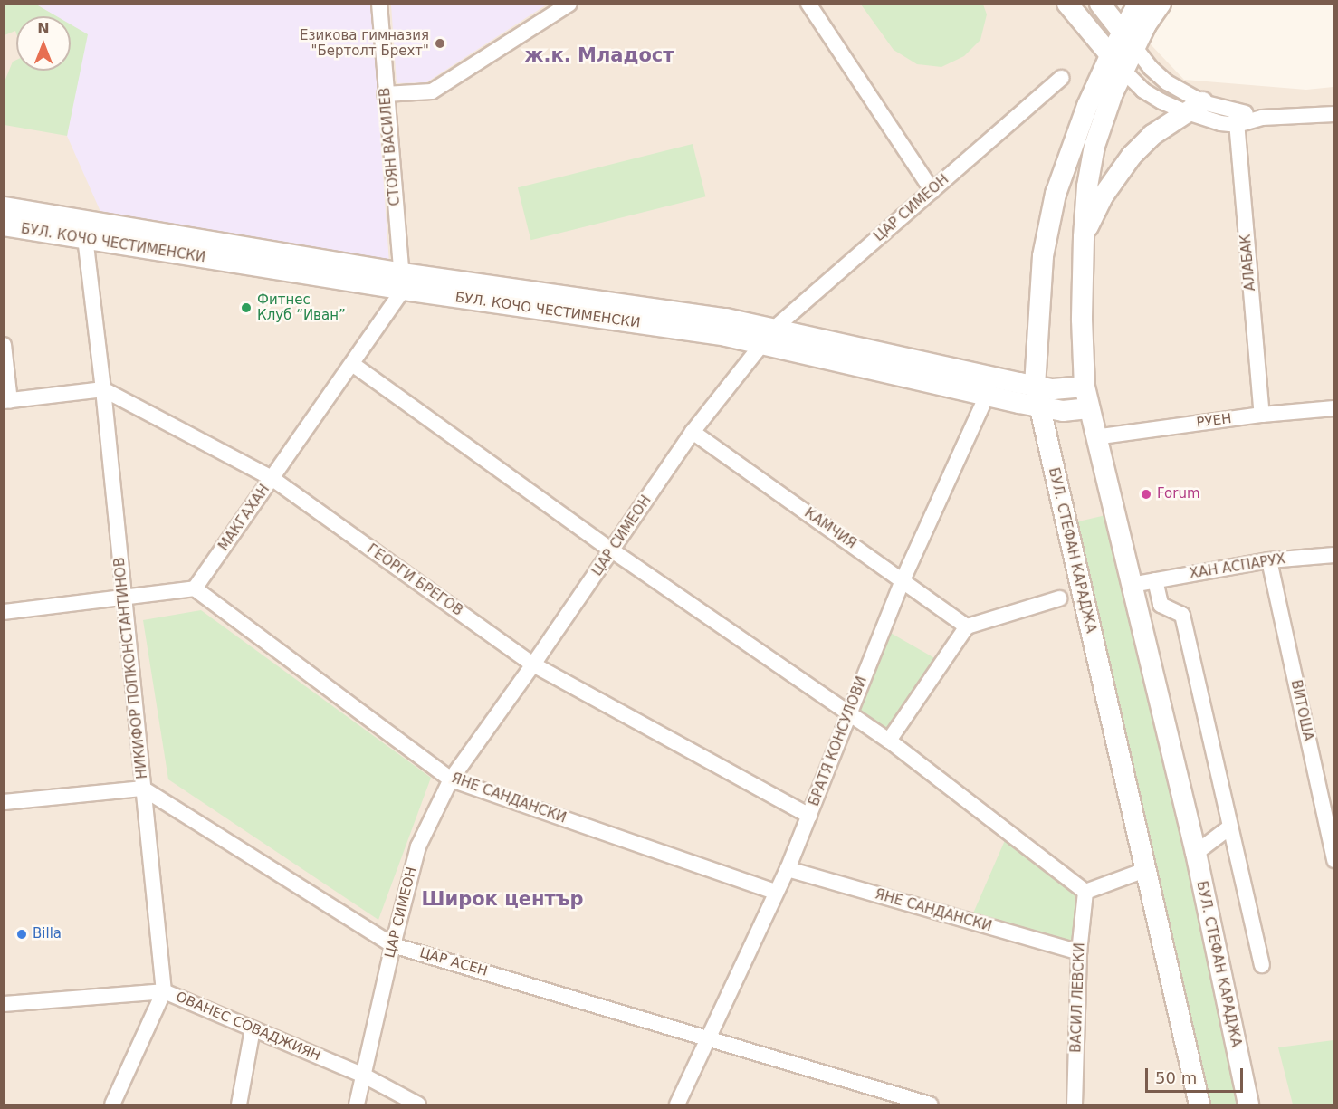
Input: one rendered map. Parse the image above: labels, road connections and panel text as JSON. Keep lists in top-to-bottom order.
{
  "streets": {
    "street": [
      "СТОЯН ВАСИЛЕВ",
      "ЦАР СИМЕОН",
      "БУЛ. КОЧО ЧЕСТИМЕНСКИ",
      "АЛАБАК",
      "РУЕН",
      "МАКГАХАН",
      "КАМЧИЯ",
      "БУЛ. СТЕФАН КАРАДЖА",
      "ХАН АСПАРУХ",
      "ГЕОРГИ БРЕГОВ",
      "НИКИФОР ПОПКОНСТАНТИНОВ",
      "ВИТОША",
      "БРАТЯ КОНСУЛОВИ",
      "ЯНЕ САНДАНСКИ",
      "ЦАР АСЕН",
      "ВАСИЛ ЛЕВСКИ",
      "ОВАНЕС СОВАДЖИЯН"
    ]
  },
  "crossings": [
    ["СТОЯН ВАСИЛЕВ", "БУЛ. КОЧО ЧЕСТИМЕНСКИ"],
    ["СТОЯН ВАСИЛЕВ", "МАКГАХАН"],
    ["ЦАР СИМЕОН", "БУЛ. КОЧО ЧЕСТИМЕНСКИ"],
    ["ЦАР СИМЕОН", "КАМЧИЯ"],
    ["ЦАР СИМЕОН", "ГЕОРГИ БРЕГОВ"],
    ["ЦАР СИМЕОН", "ЯНЕ САНДАНСКИ"],
    ["ЦАР СИМЕОН", "ЦАР АСЕН"],
    ["ЦАР СИМЕОН", "ОВАНЕС СОВАДЖИЯН"],
    ["БУЛ. КОЧО ЧЕСТИМЕНСКИ", "МАКГАХАН"],
    ["БУЛ. КОЧО ЧЕСТИМЕНСКИ", "БУЛ. СТЕФАН КАРАДЖА"],
    ["БУЛ. КОЧО ЧЕСТИМЕНСКИ", "НИКИФОР ПОПКОНСТАНТИНОВ"],
    ["БУЛ. КОЧО ЧЕСТИМЕНСКИ", "БРАТЯ КОНСУЛОВИ"],
    ["АЛАБАК", "РУЕН"],
    ["РУЕН", "БУЛ. СТЕФАН КАРАДЖА"],
    ["МАКГАХАН", "ГЕОРГИ БРЕГОВ"],
    ["МАКГАХАН", "ЯНЕ САНДАНСКИ"],
    ["КАМЧИЯ", "БРАТЯ КОНСУЛОВИ"],
    ["ХАН АСПАРУХ", "ВИТОША"],
    ["ГЕОРГИ БРЕГОВ", "НИКИФОР ПОПКОНСТАНТИНОВ"],
    ["ГЕОРГИ БРЕГОВ", "БРАТЯ КОНСУЛОВИ"],
    ["НИКИФОР ПОПКОНСТАНТИНОВ", "ЦАР АСЕН"],
    ["НИКИФОР ПОПКОНСТАНТИНОВ", "ОВАНЕС СОВАДЖИЯН"],
    ["БРАТЯ КОНСУЛОВИ", "ЯНЕ САНДАНСКИ"],
    ["БРАТЯ КОНСУЛОВИ", "ЦАР АСЕН"],
    ["ЯНЕ САНДАНСКИ", "ВАСИЛ ЛЕВСКИ"]
  ],
  "districts": ["ж.к. Младост", "Широк център"],
  "places": [
    "Езикова гимназия \"Бертолт Брехт\"",
    "Фитнес Клуб “Иван”",
    "Forum",
    "Billa"
  ],
  "scale_bar": "50 m",
  "north": "top"
}
